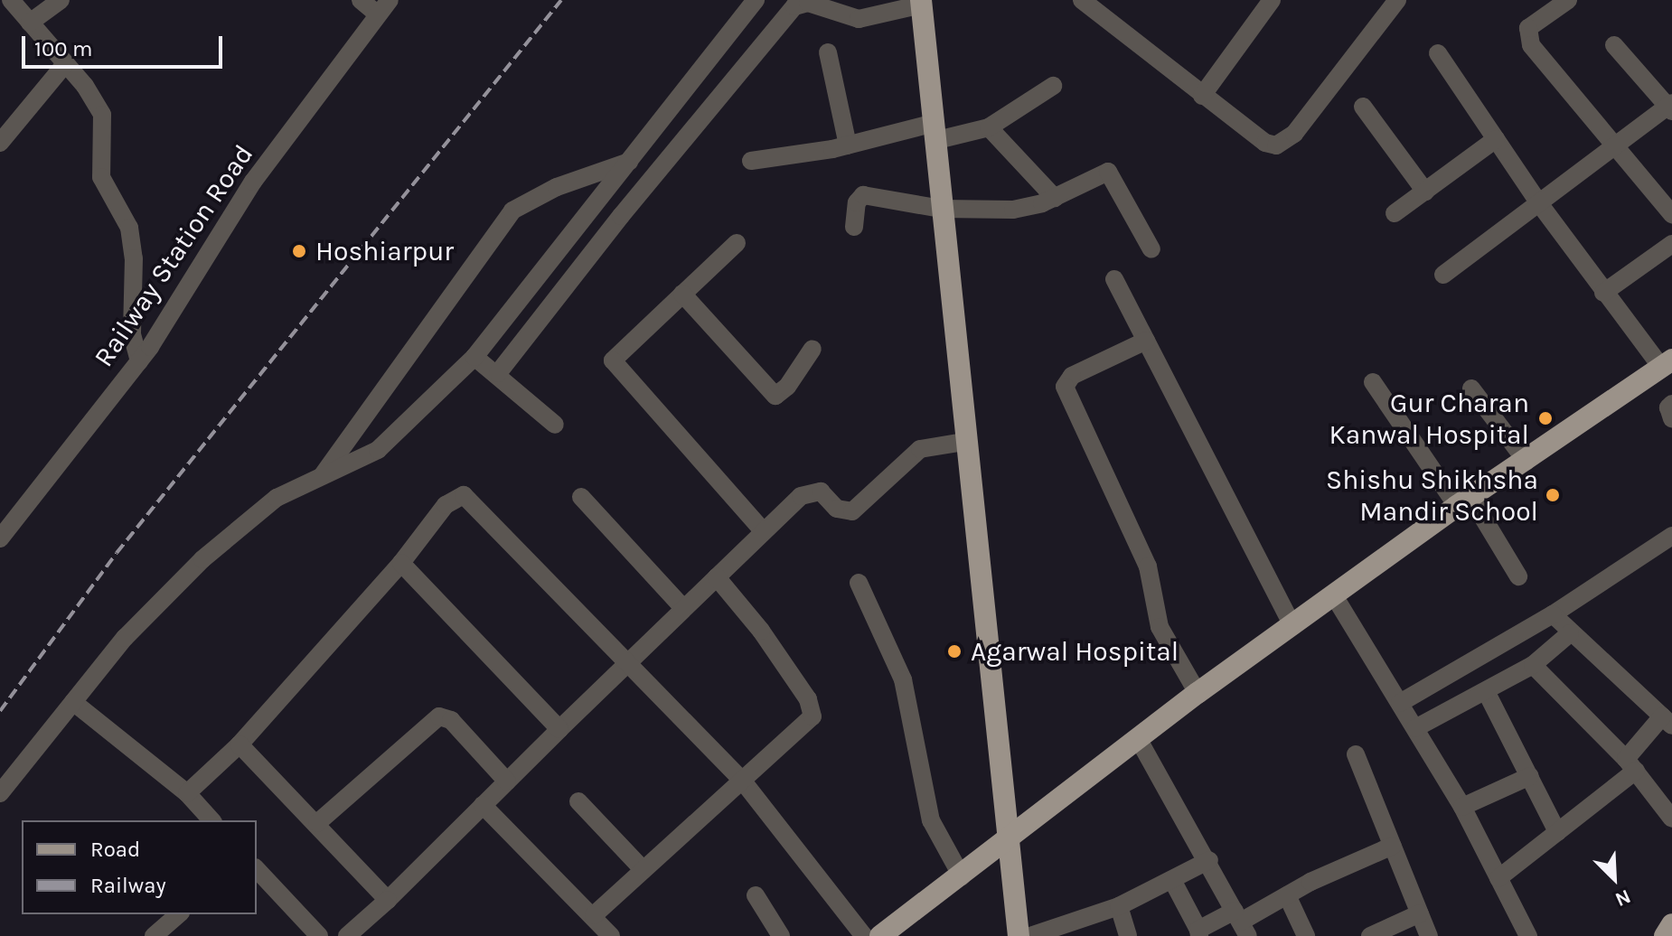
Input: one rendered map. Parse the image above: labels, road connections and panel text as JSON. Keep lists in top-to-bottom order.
{
  "streets": {
    "street": ["Railway Station Road"]
  },
  "places": [
    "Hoshiarpur",
    "Gur Charan Kanwal Hospital",
    "Shishu Shikhsha Mandir School",
    "Agarwal Hospital"
  ],
  "legend": ["Road", "Railway"],
  "scale_bar": "100 m",
  "north": "bottom right"
}
